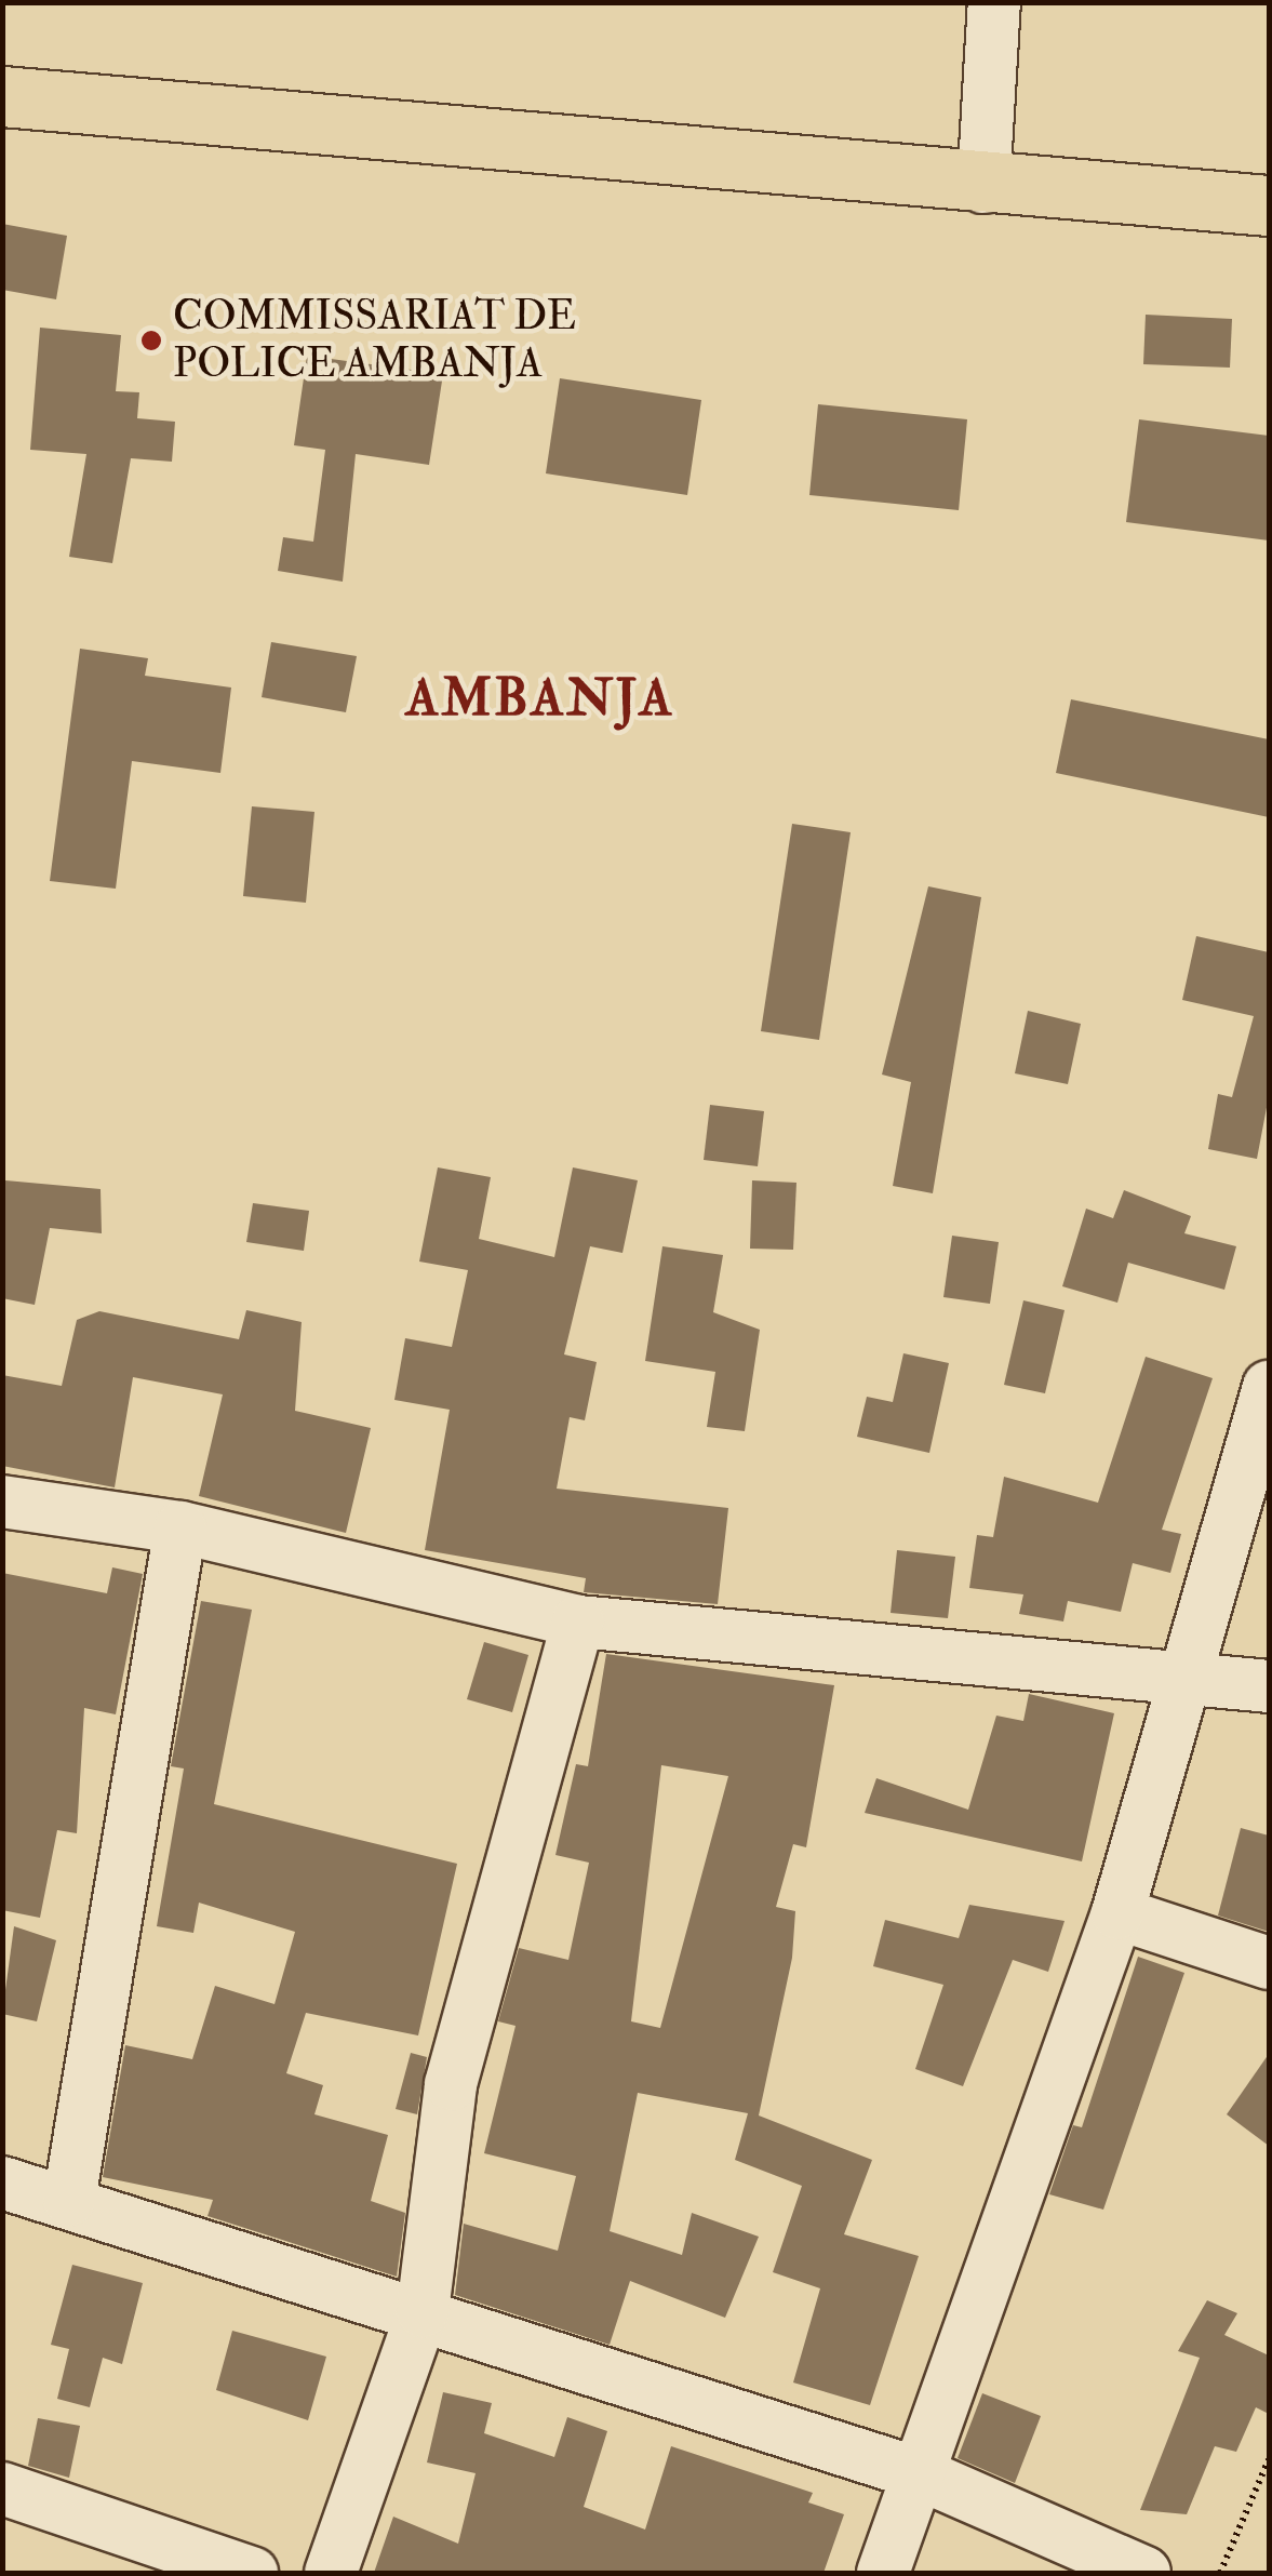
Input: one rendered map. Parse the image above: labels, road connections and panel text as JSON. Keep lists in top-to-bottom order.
{
  "districts": ["AMBANJA"],
  "places": ["COMMISSARIAT DE POLICE AMBANJA"]
}
